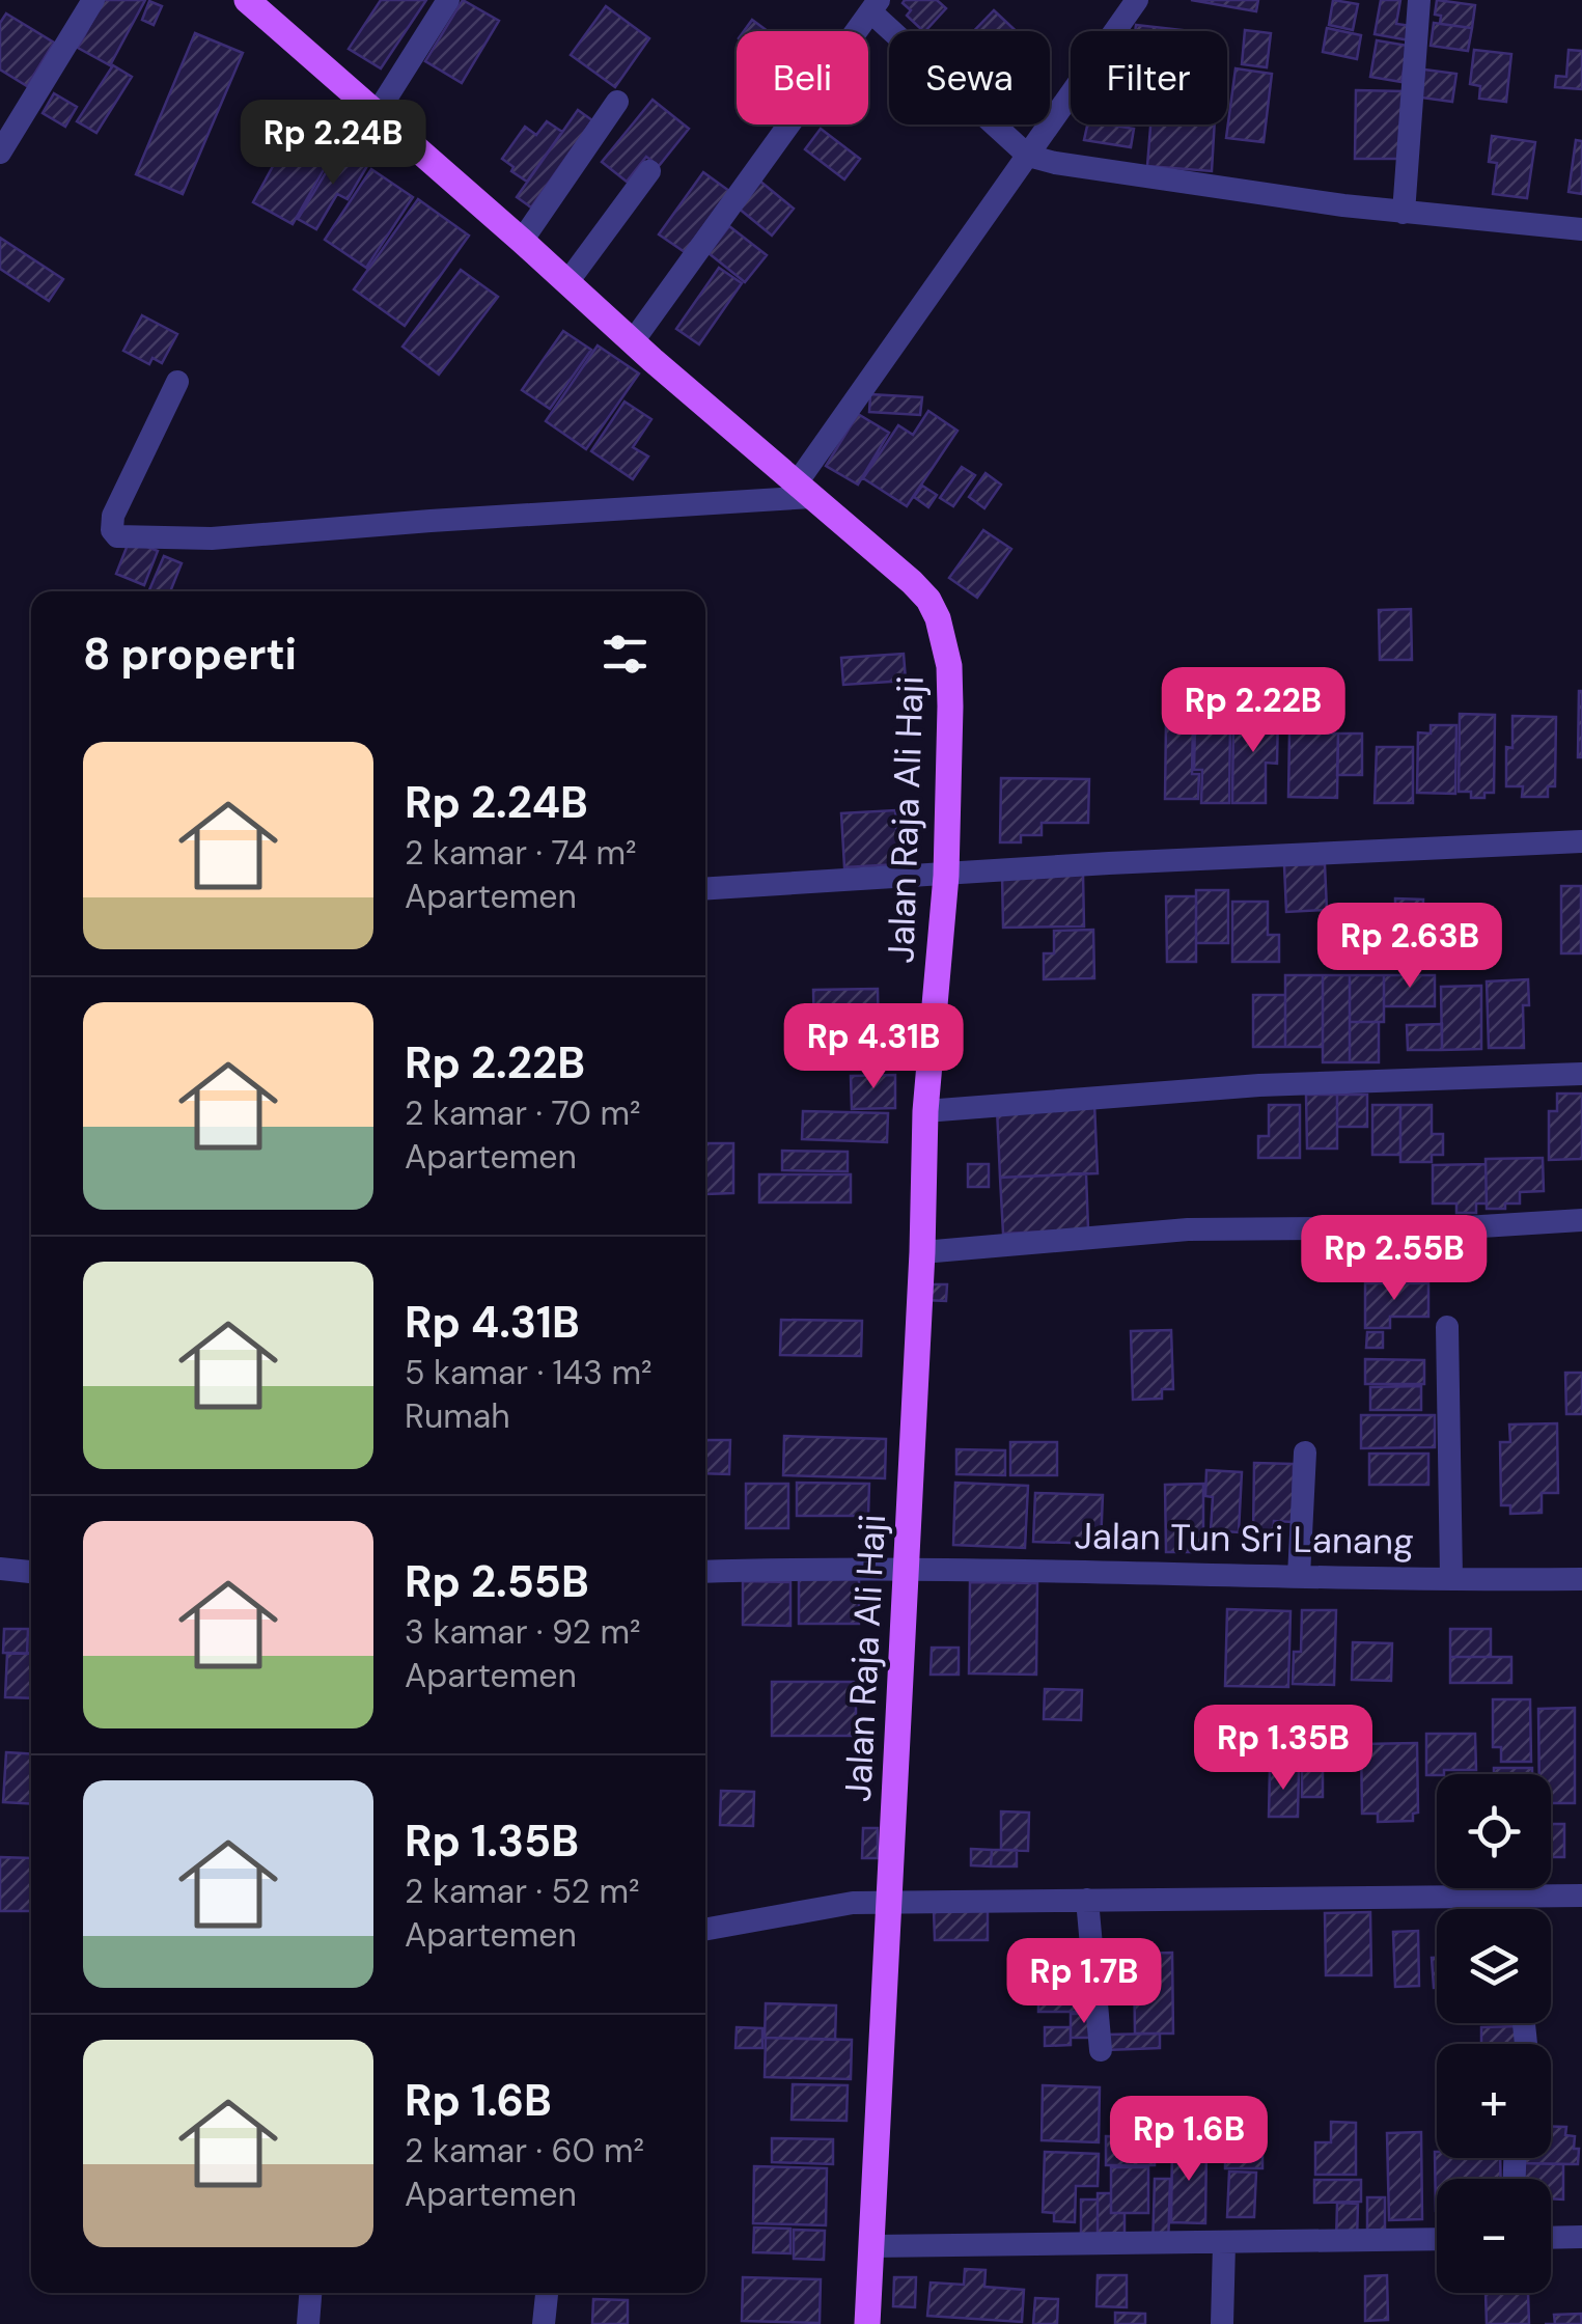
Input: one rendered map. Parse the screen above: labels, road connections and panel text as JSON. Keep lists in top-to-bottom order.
{
  "streets": {
    "main road": ["Jalan Raja Ali Haji"],
    "street": ["Jalan Tun Sri Lanang"]
  },
  "crossings": [
    ["Jalan Raja Ali Haji", "Jalan Tun Sri Lanang"]
  ],
  "page": {
    "chip": ["Beli", "Sewa", "Filter"],
    "price": [
      "Rp 2.24B",
      "Rp 2.22B",
      "Rp 2.63B",
      "Rp 4.31B",
      "Rp 2.55B",
      "Rp 1.35B",
      "Rp 1.7B",
      "Rp 1.6B"
    ],
    "heading": "8 properti",
    "list": [
      {
        "name": "Rp 2.24B",
        "note": "2 kamar · 74 m² · Apartemen"
      },
      {
        "name": "Rp 2.22B",
        "note": "2 kamar · 70 m² · Apartemen"
      },
      {
        "name": "Rp 4.31B",
        "note": "5 kamar · 143 m² · Rumah"
      },
      {
        "name": "Rp 2.55B",
        "note": "3 kamar · 92 m² · Apartemen"
      },
      {
        "name": "Rp 1.35B",
        "note": "2 kamar · 52 m² · Apartemen"
      },
      {
        "name": "Rp 1.6B",
        "note": "2 kamar · 60 m² · Apartemen"
      }
    ],
    "map_buttons": ["+", "−"]
  }
}
